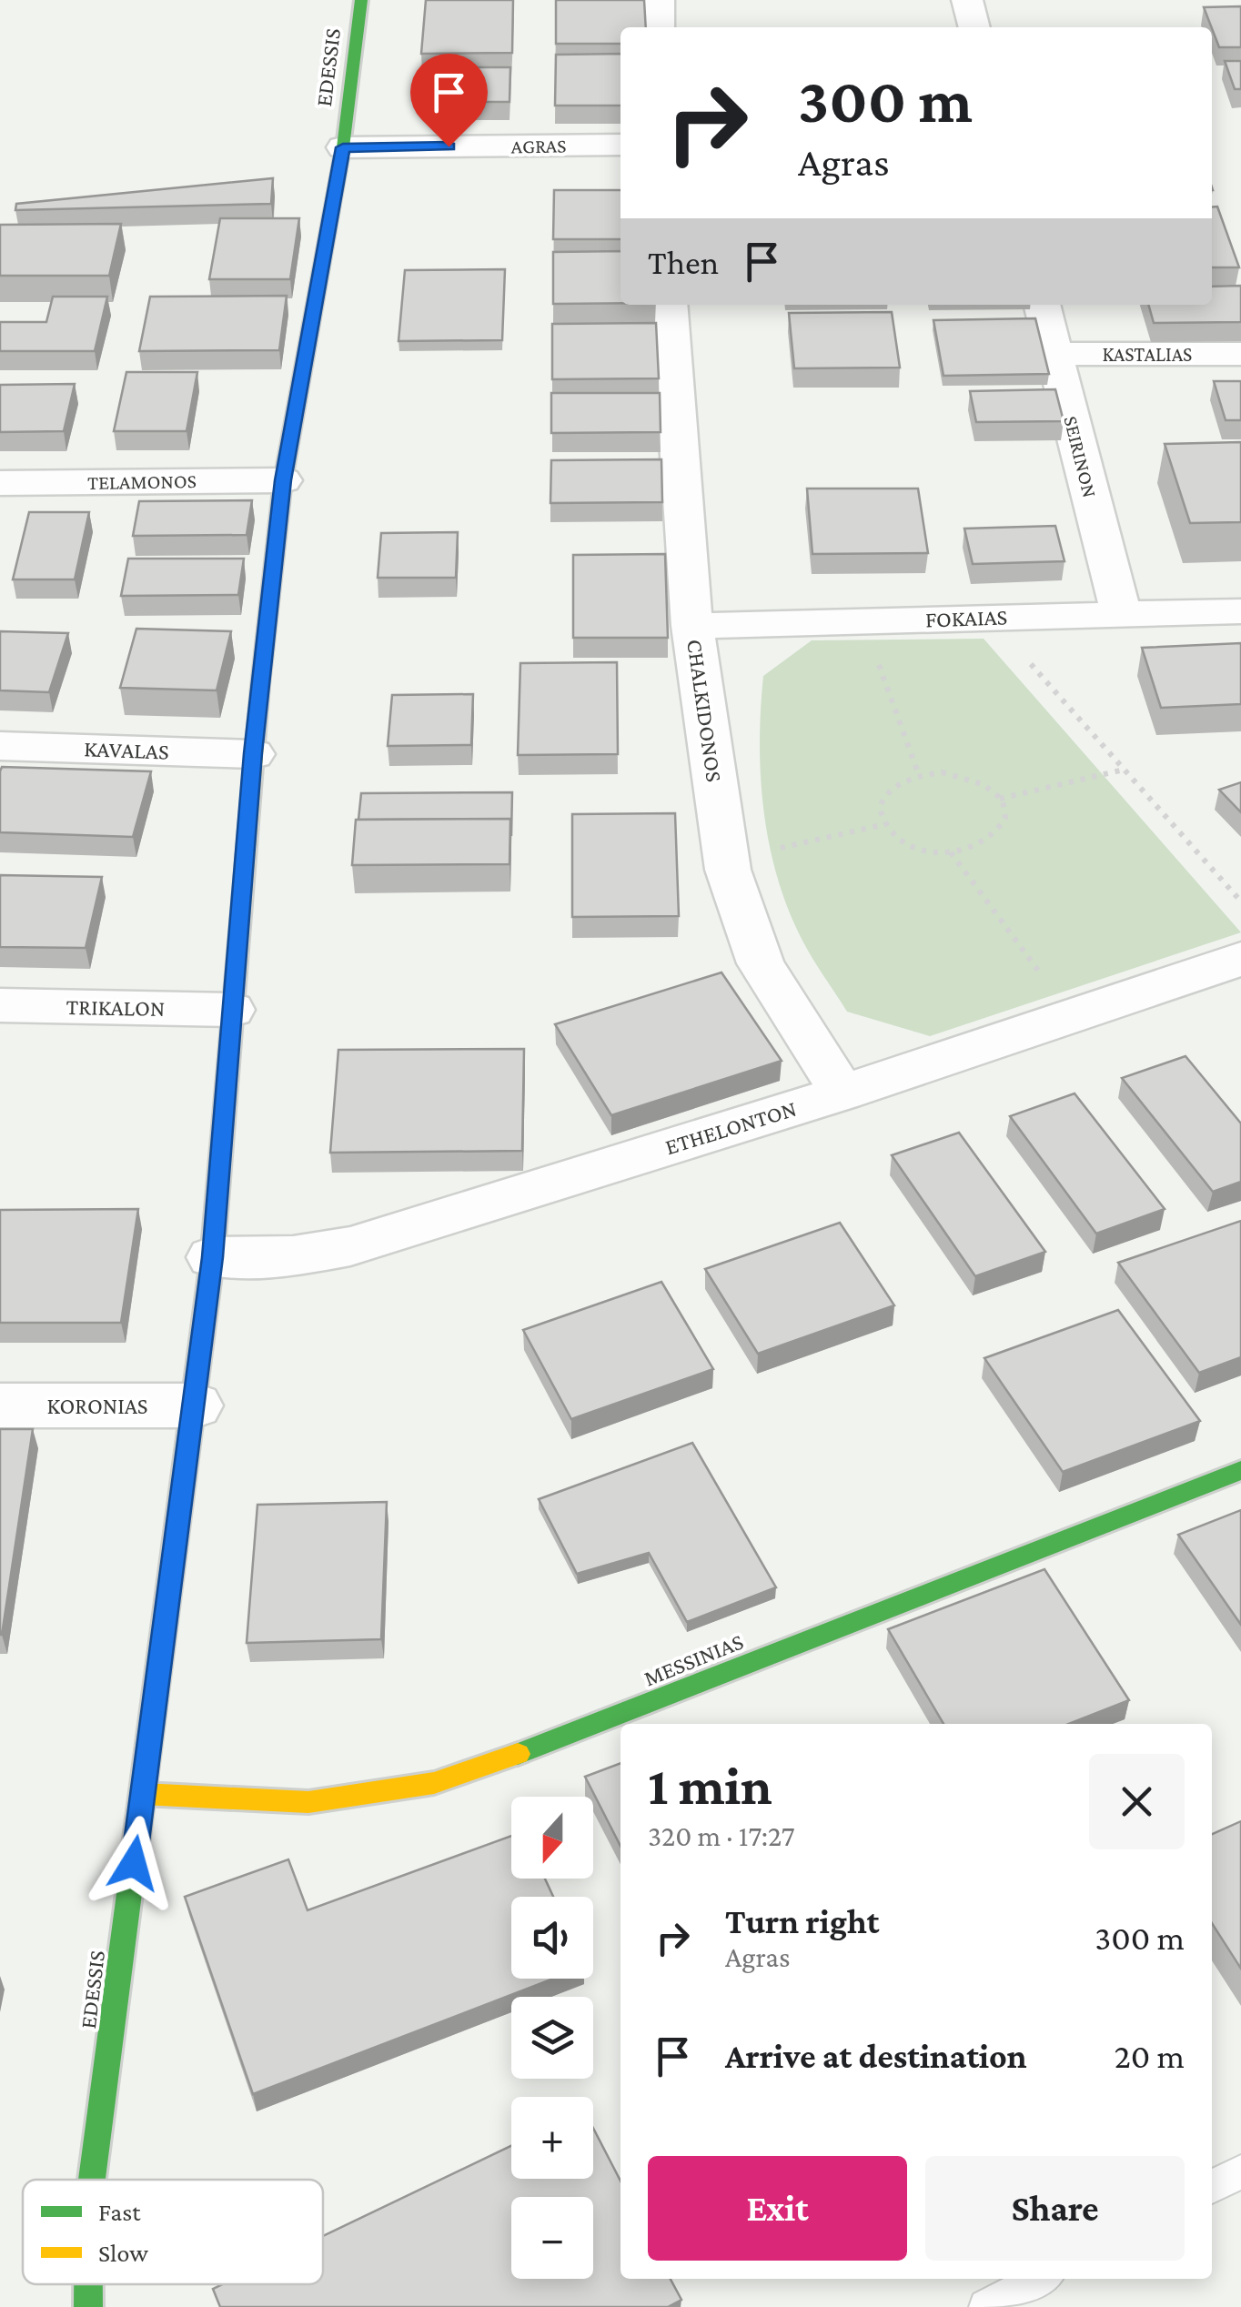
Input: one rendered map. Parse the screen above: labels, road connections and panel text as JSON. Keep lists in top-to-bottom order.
{
  "streets": {
    "main road": ["EDESSIS", "MESSINIAS"],
    "street": [
      "AGRAS",
      "KASTALIAS",
      "SEIRINON",
      "TELAMONOS",
      "FOKAIAS",
      "CHALKIDONOS",
      "KAVALAS",
      "TRIKALON",
      "ETHELONTON",
      "KORONIAS"
    ]
  },
  "crossings": [
    ["EDESSIS", "AGRAS"],
    ["EDESSIS", "TELAMONOS"],
    ["EDESSIS", "KAVALAS"],
    ["EDESSIS", "TRIKALON"],
    ["EDESSIS", "ETHELONTON"],
    ["EDESSIS", "KORONIAS"],
    ["EDESSIS", "MESSINIAS"],
    ["KASTALIAS", "SEIRINON"],
    ["SEIRINON", "FOKAIAS"],
    ["FOKAIAS", "CHALKIDONOS"],
    ["CHALKIDONOS", "ETHELONTON"]
  ],
  "legend": ["Fast", "Slow"],
  "north": "bottom",
  "page": {
    "turn": ["300 m", "Agras"],
    "then": "Then",
    "heading": ["1 min", "320 m · 17:27"],
    "map_buttons": ["+", "−"],
    "list": [
      {
        "name": "Turn right",
        "note": "Agras",
        "value": "300 m"
      },
      {
        "name": "Arrive at destination",
        "value": "20 m"
      }
    ],
    "buttons": ["Exit", "Share"]
  }
}
